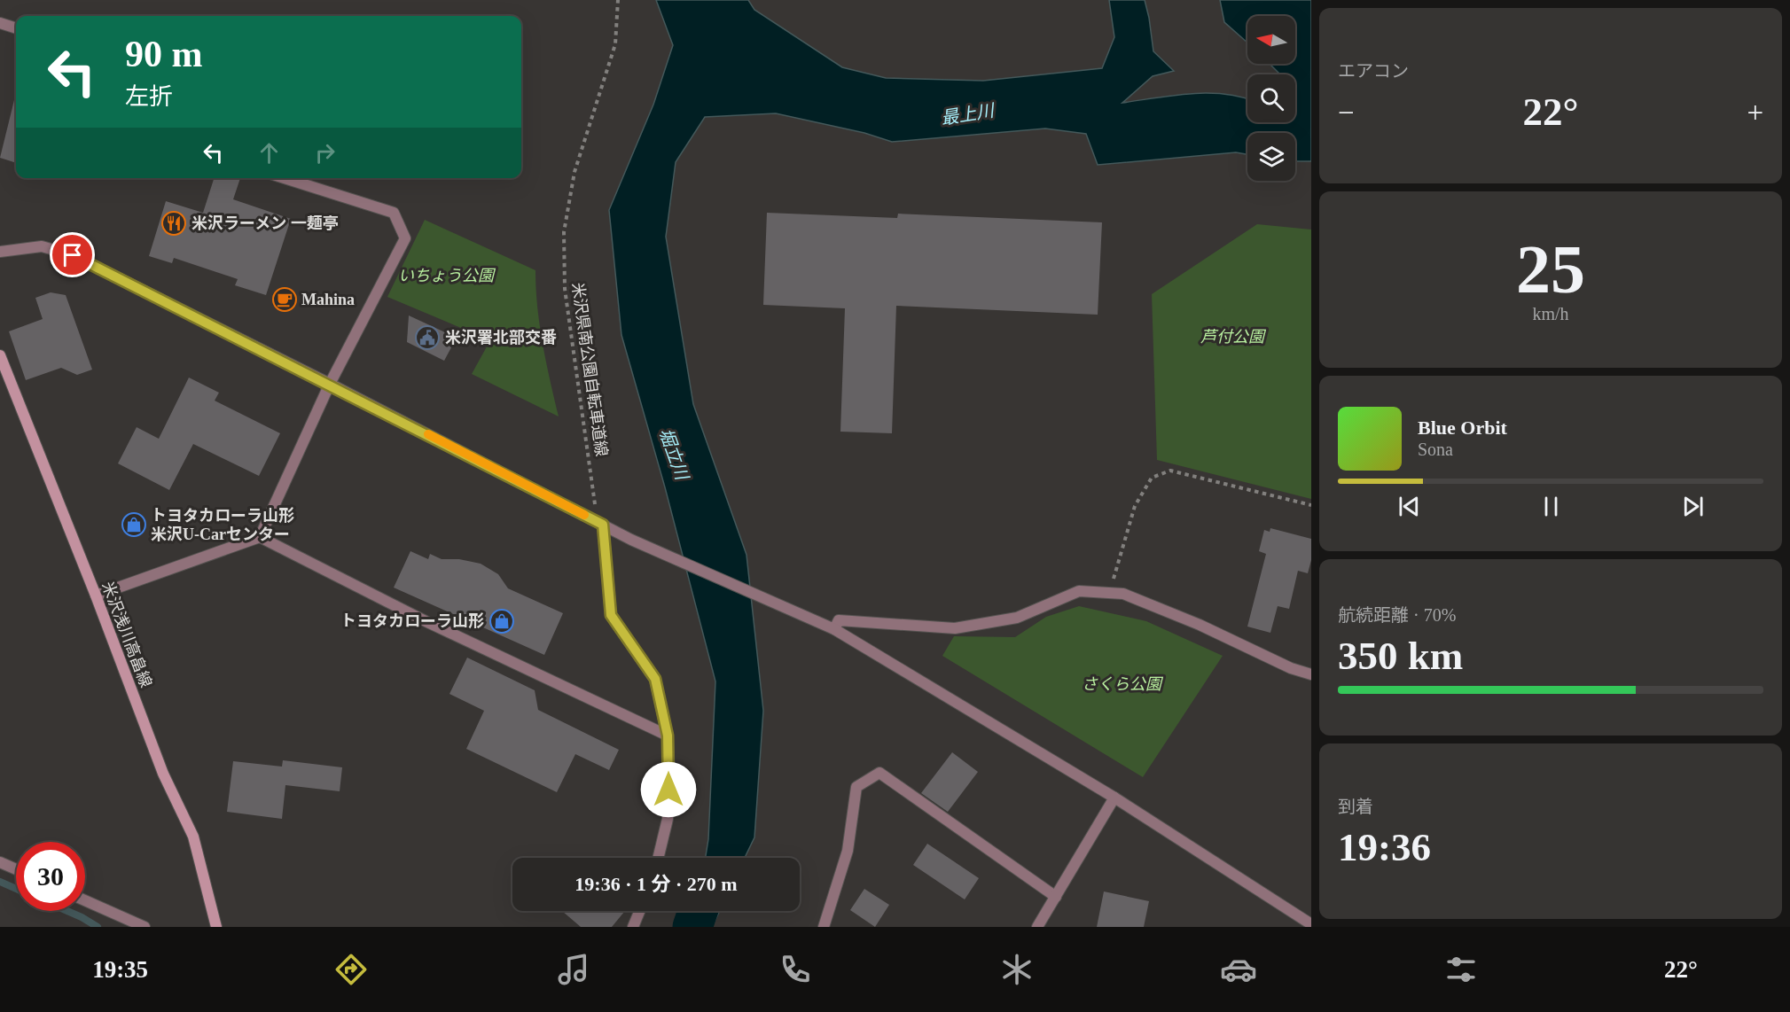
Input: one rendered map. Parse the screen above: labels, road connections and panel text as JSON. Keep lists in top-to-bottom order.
{
  "streets": {
    "main road": ["米沢浅川高畠線"],
    "path": ["米沢県南公園自転車道線"]
  },
  "water": ["最上川", "堀立川"],
  "parks": ["いちょう公園", "芦付公園", "さくら公園"],
  "places": {
    "restaurant": ["米沢ラーメン 一麺亭"],
    "cafe": ["Mahina"],
    "public building": ["米沢署北部交番"],
    "shop": ["トヨタカローラ山形 米沢U-Carセンター", "トヨタカローラ山形"]
  },
  "north": "left",
  "page": {
    "tile": [
      "エアコン",
      ["25", "km/h"],
      ["航続距離 · 70%", "350 km"],
      ["到着", "19:36"]
    ],
    "turn": ["90 m", "左折"],
    "heat": ["−", "22°", "+"],
    "song": ["Blue Orbit", "Sona"],
    "limit": "30",
    "trip": "19:36 · 1 分 · 270 m",
    "tabs": ["19:35", "22°"]
  }
}
